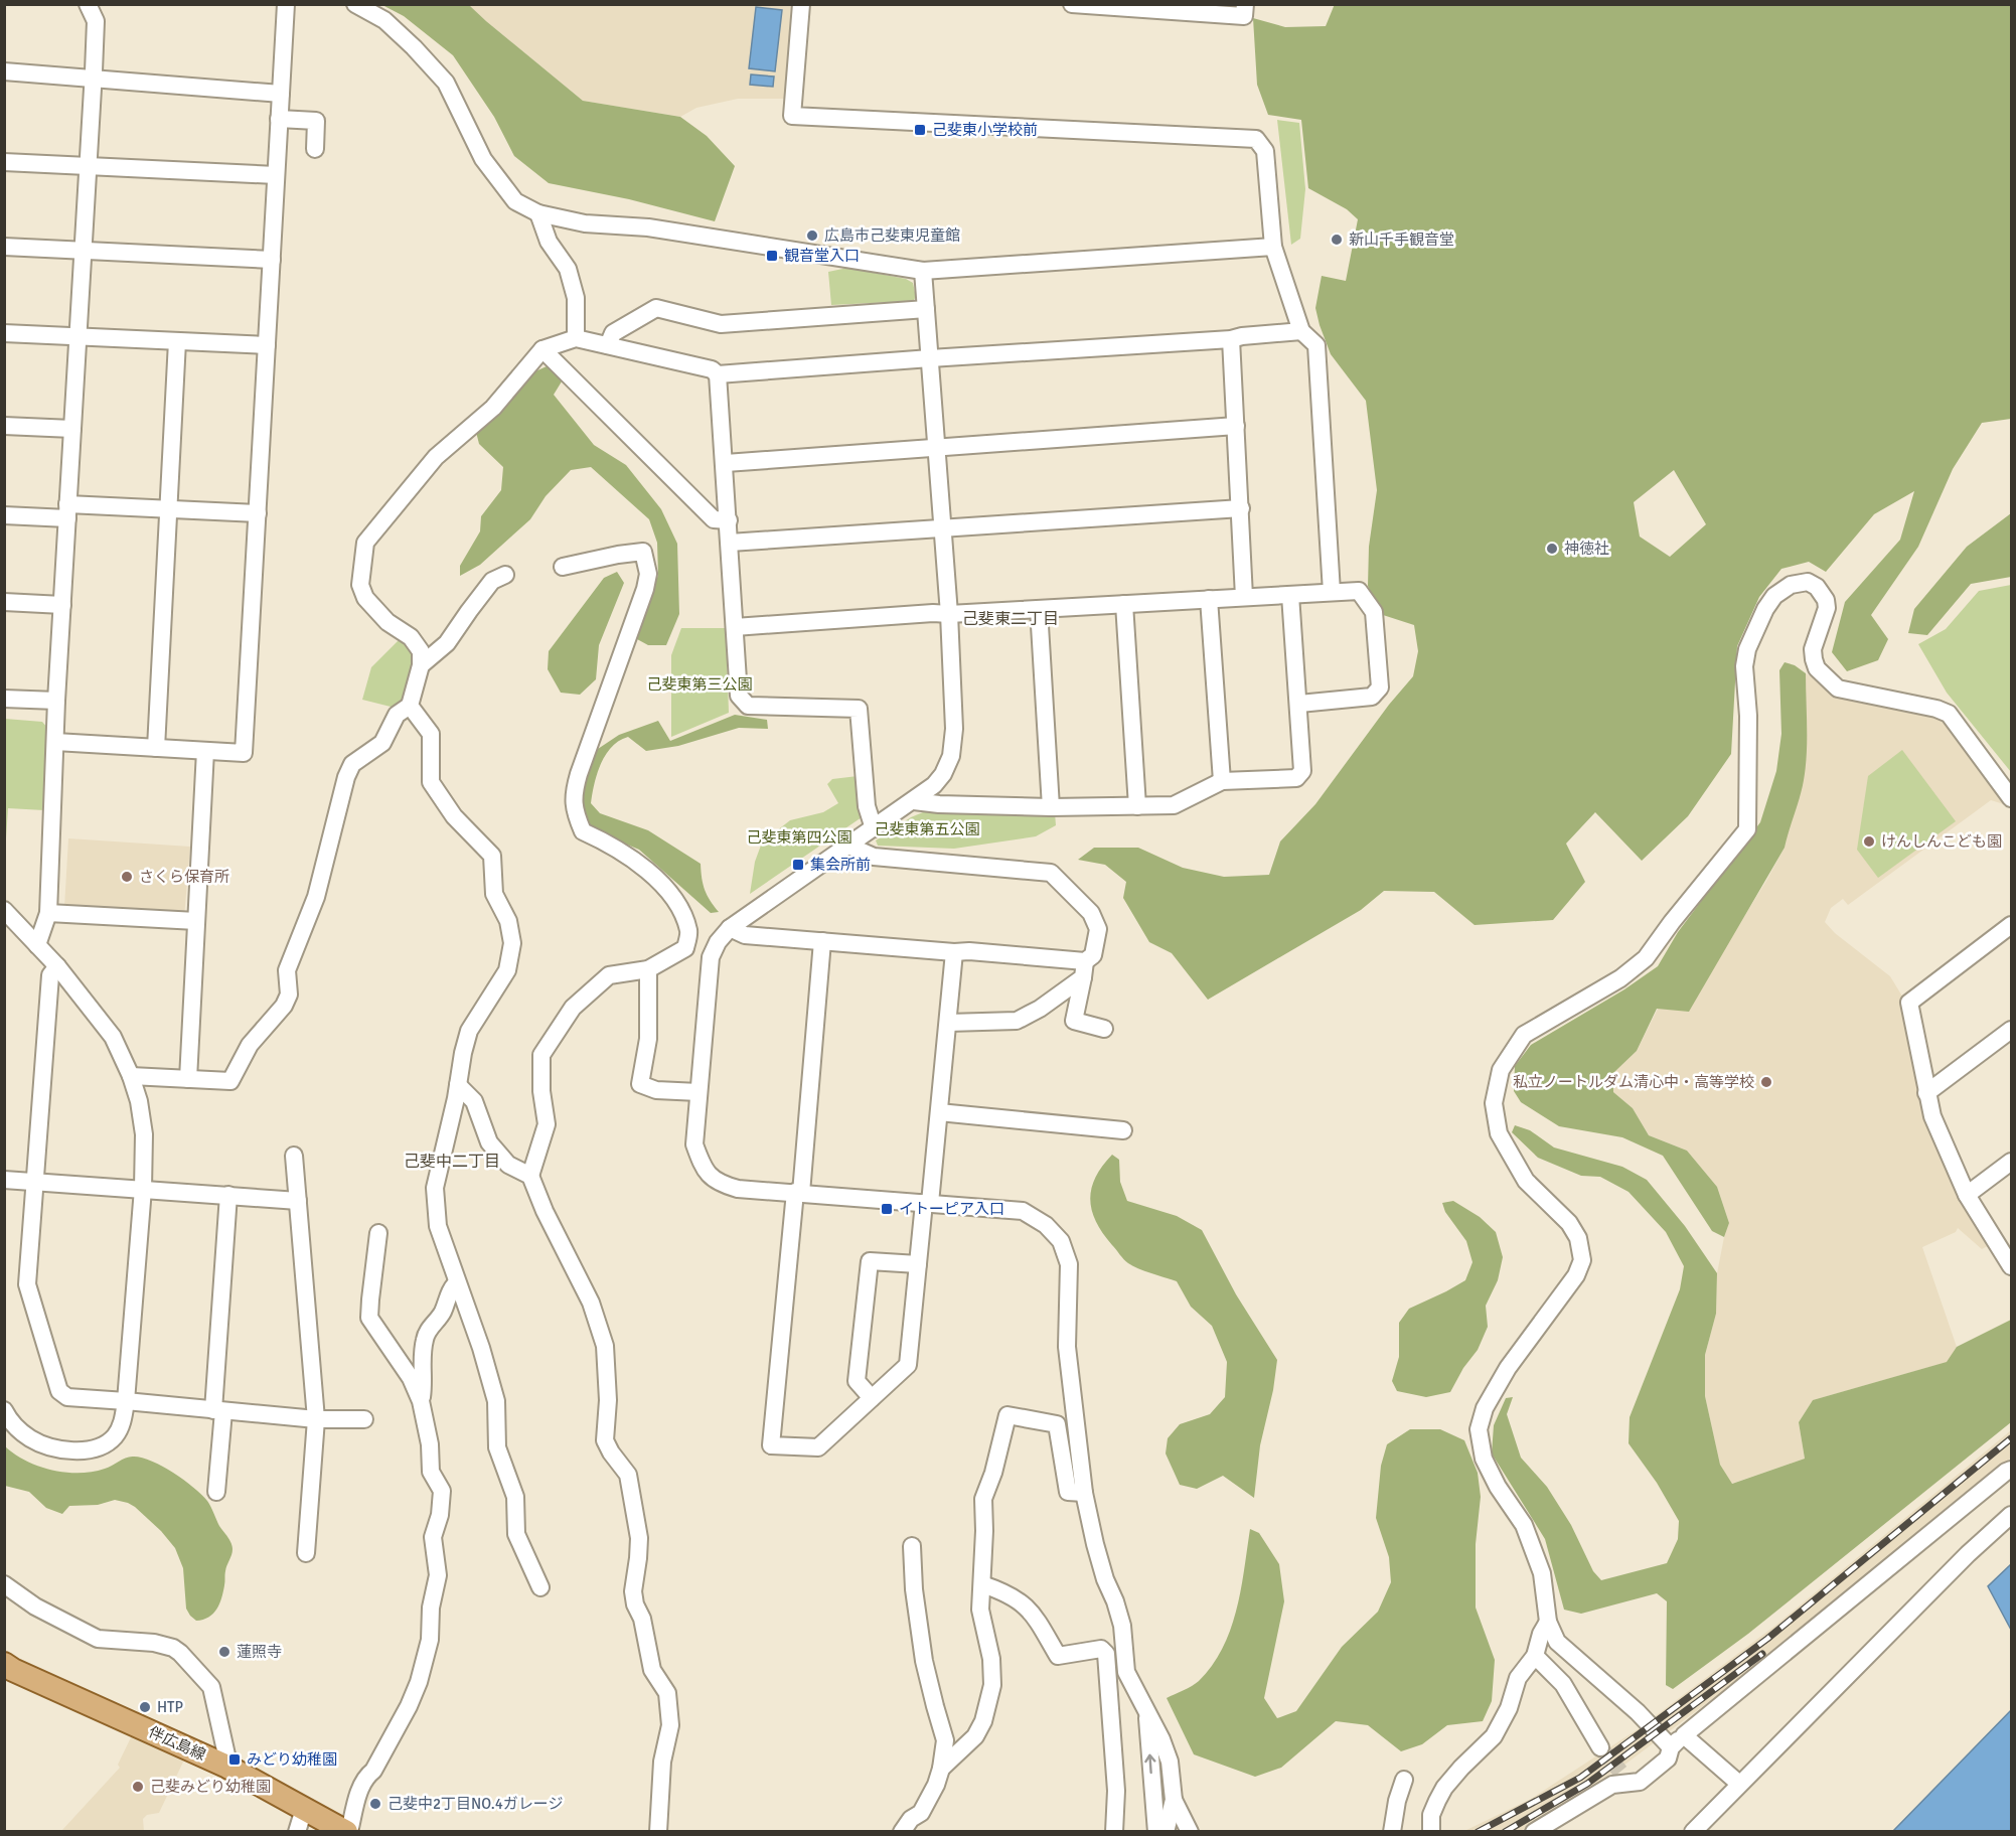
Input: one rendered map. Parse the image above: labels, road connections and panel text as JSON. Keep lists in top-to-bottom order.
{
  "streets": {
    "main road": ["伴広島線"]
  },
  "districts": ["己斐東二丁目", "己斐中二丁目"],
  "parks": ["己斐東第三公園", "己斐東第五公園", "己斐東第四公園"],
  "places": {
    "transit": [
      "己斐東小学校前",
      "観音堂入口",
      "集会所前",
      "イトーピア入口",
      "みどり幼稚園"
    ],
    "other": [
      "広島市己斐東児童館",
      "新山千手観音堂",
      "神徳社",
      "けんしんこども園",
      "さくら保育所",
      "私立ノートルダム清心中・高等学校",
      "蓮照寺",
      "HTP",
      "己斐みどり幼稚園",
      "己斐中2丁目NO.4ガレージ"
    ]
  }
}
